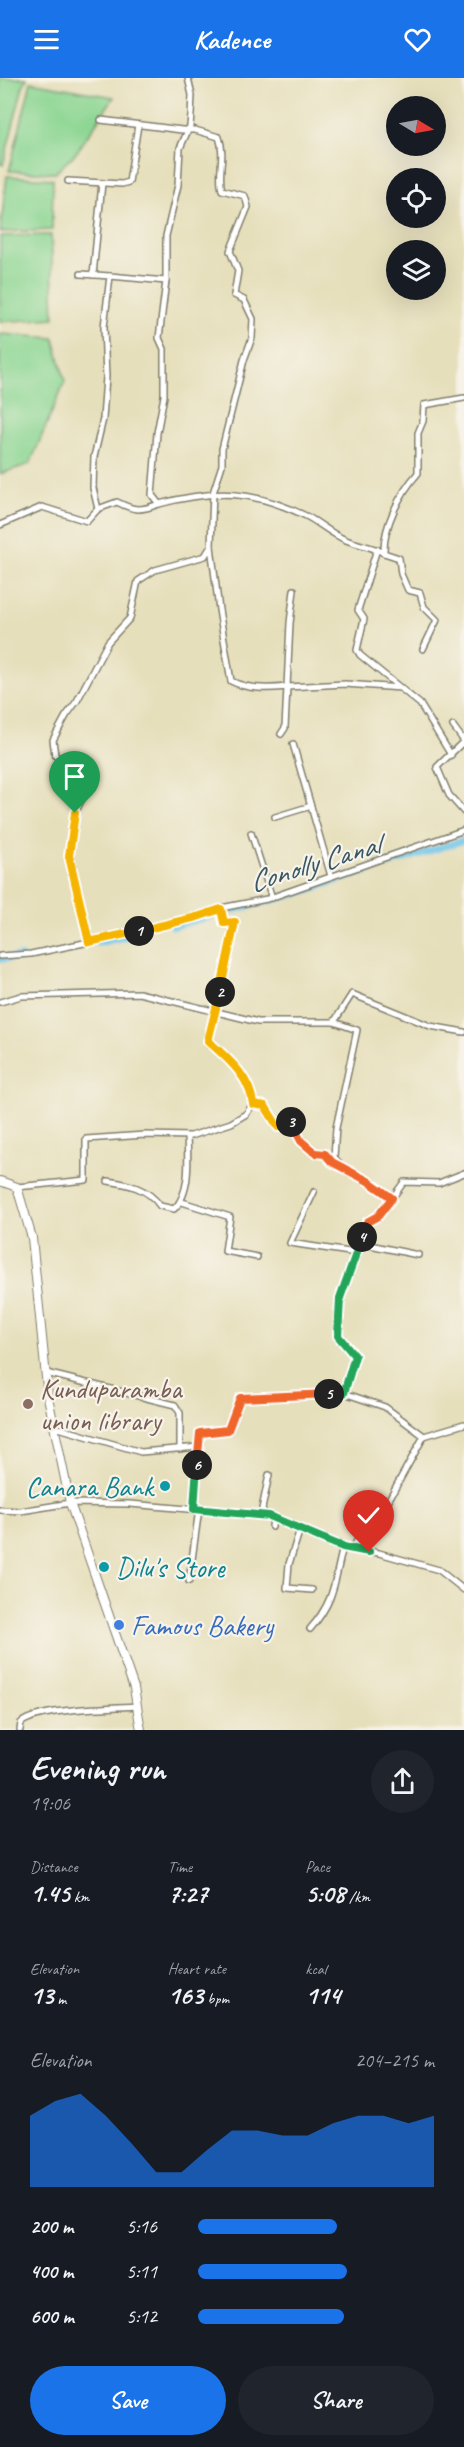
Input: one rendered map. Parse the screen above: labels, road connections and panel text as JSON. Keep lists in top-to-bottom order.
{
  "water": ["Conolly Canal"],
  "places": [
    "Kunduparamba union library",
    "Canara Bank",
    "Dilu's Store",
    "Famous Bakery"
  ],
  "north": "right",
  "page": {
    "header": "Kadence",
    "pins": [
      "1",
      "2",
      "3",
      "4",
      "5",
      "6"
    ],
    "heading": ["Evening run", "19:06"],
    "stats": [
      ["Distance", "1.45 km"],
      ["Time", "7:27"],
      ["Pace", "5:08 /km"],
      ["Elevation", "13 m"],
      ["Heart rate", "163 bpm"],
      ["kcal", "114"]
    ],
    "chart": ["Elevation", "204–215 m"],
    "list": [
      {
        "name": "200 m",
        "note": "5:16"
      },
      {
        "name": "400 m",
        "note": "5:11"
      },
      {
        "name": "600 m",
        "note": "5:12"
      }
    ],
    "buttons": ["Save", "Share"]
  }
}
